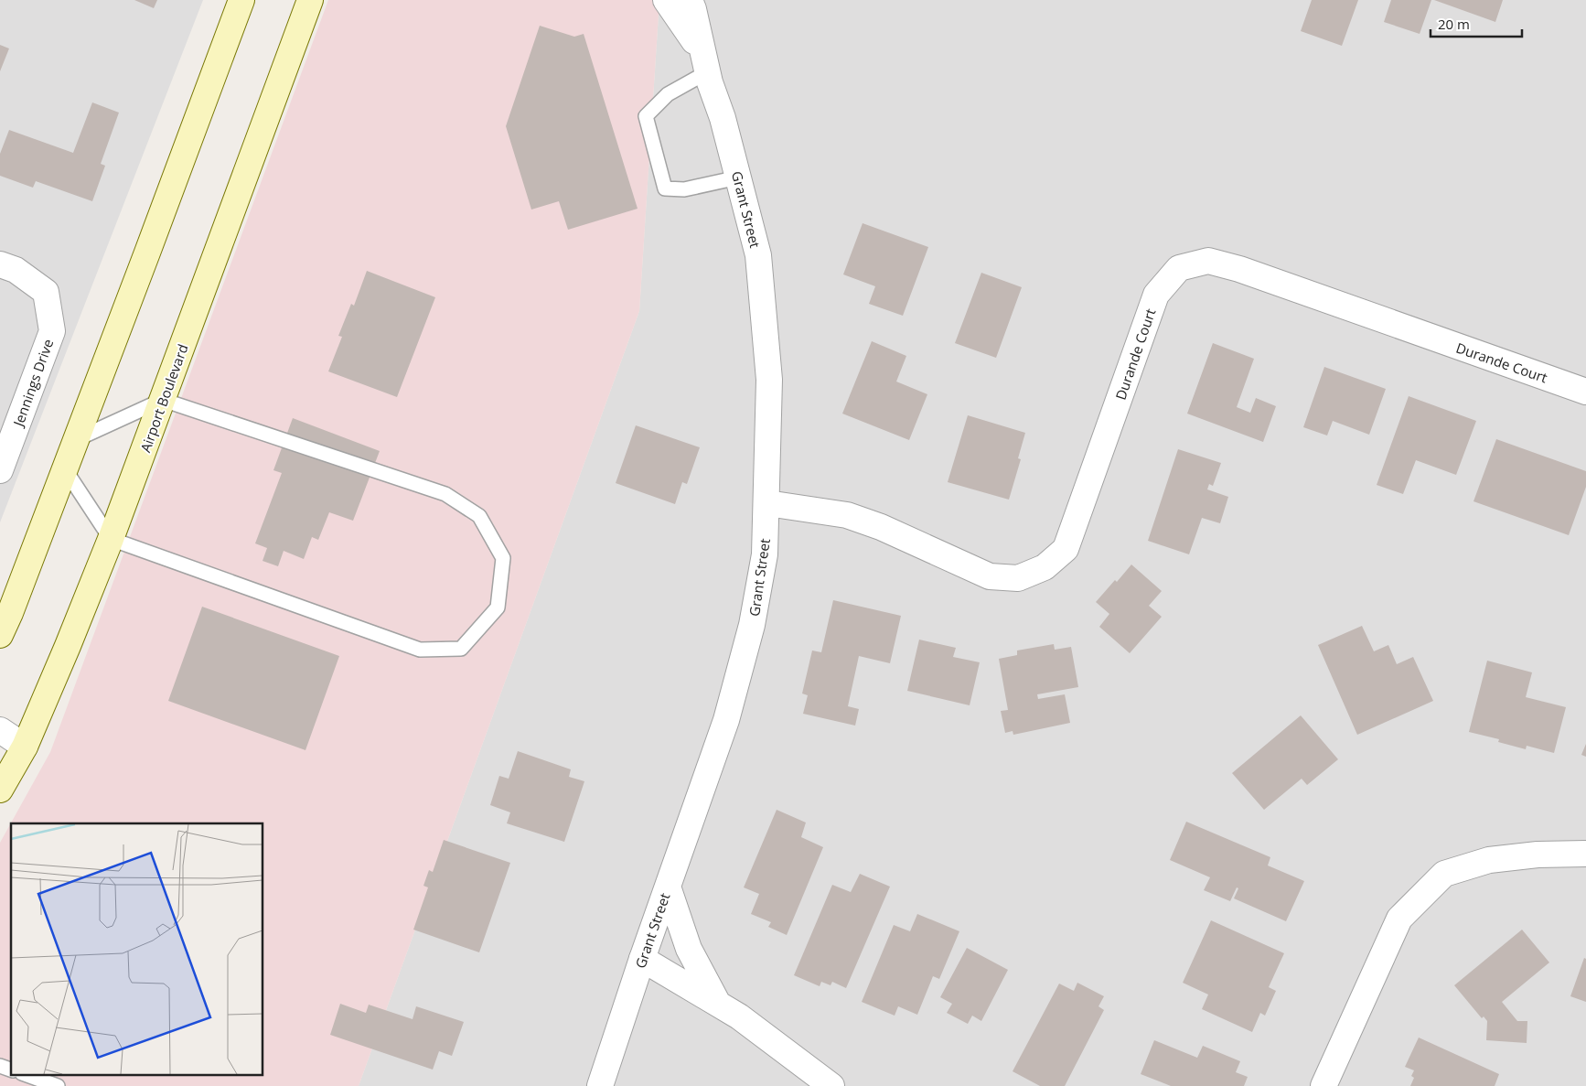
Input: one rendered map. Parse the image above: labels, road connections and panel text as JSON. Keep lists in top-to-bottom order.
{
  "streets": {
    "main road": ["Airport Boulevard"],
    "street": ["Grant Street", "Durande Court", "Jennings Drive"]
  },
  "crossings": [
    ["Grant Street", "Durande Court"]
  ],
  "scale_bar": "20 m"
}
